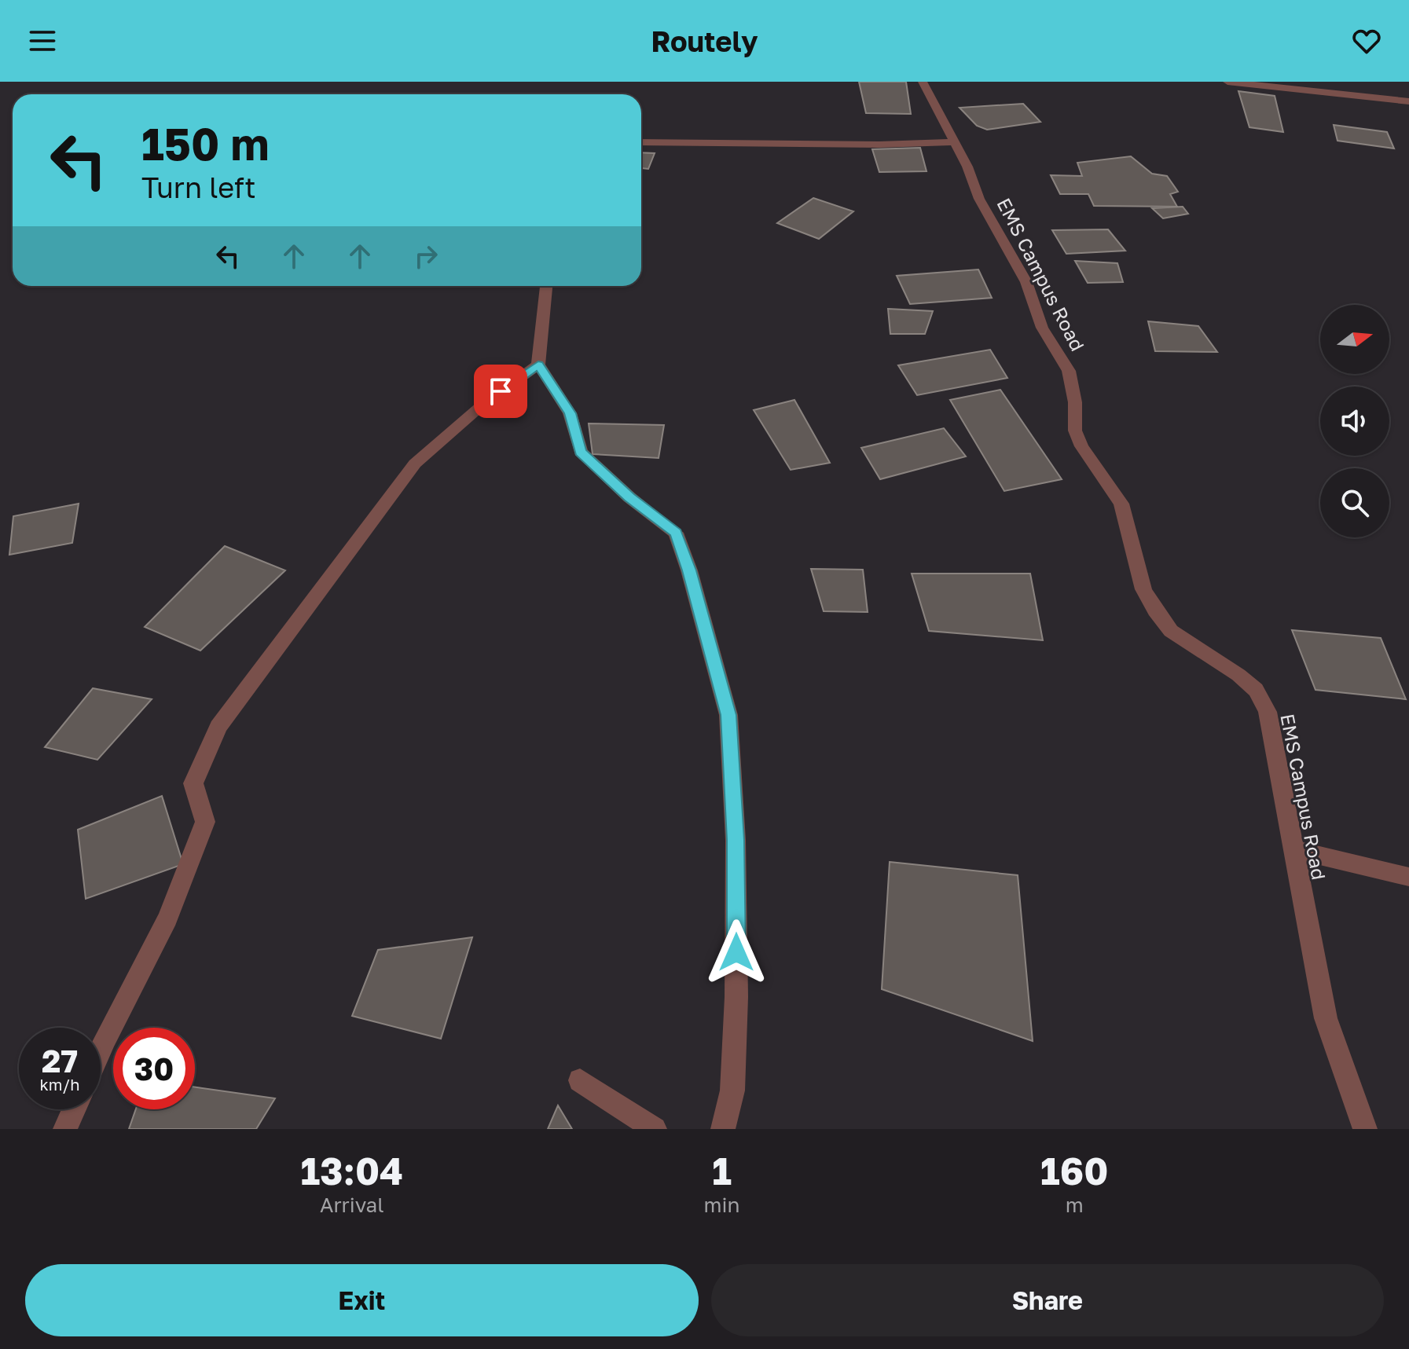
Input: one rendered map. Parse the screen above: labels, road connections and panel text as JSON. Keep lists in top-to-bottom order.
{
  "streets": {
    "street": ["EMS Campus Road"]
  },
  "north": "right",
  "page": {
    "header": "Routely",
    "turn": ["150 m", "Turn left"],
    "speed": "27 km/h",
    "limit": "30",
    "eta": [
      "13:04",
      "Arrival",
      "1",
      "min",
      "160",
      "m"
    ],
    "buttons": ["Exit", "Share"]
  }
}
